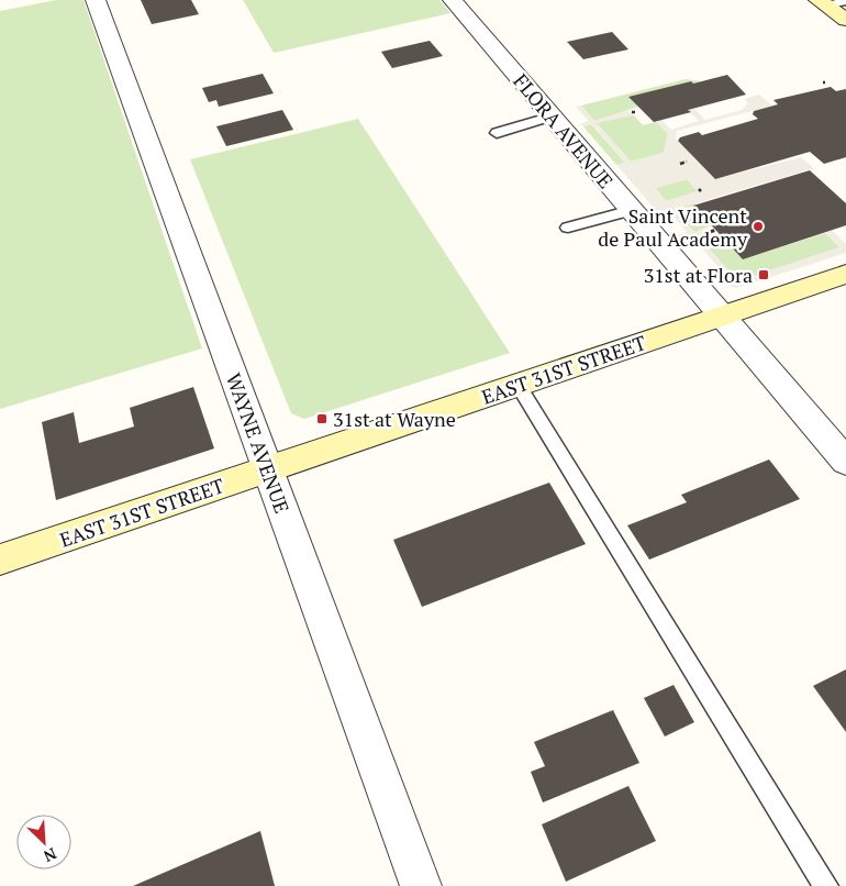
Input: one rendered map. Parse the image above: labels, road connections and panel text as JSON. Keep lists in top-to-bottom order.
{
  "streets": {
    "main road": ["EAST 31ST STREET"],
    "street": ["FLORA AVENUE", "WAYNE AVENUE"]
  },
  "crossings": [
    ["FLORA AVENUE", "EAST 31ST STREET"],
    ["EAST 31ST STREET", "WAYNE AVENUE"]
  ],
  "places": {
    "other": ["Saint Vincent de Paul Academy"],
    "transit": ["31st at Flora", "31st at Wayne"]
  },
  "north": "bottom right"
}
